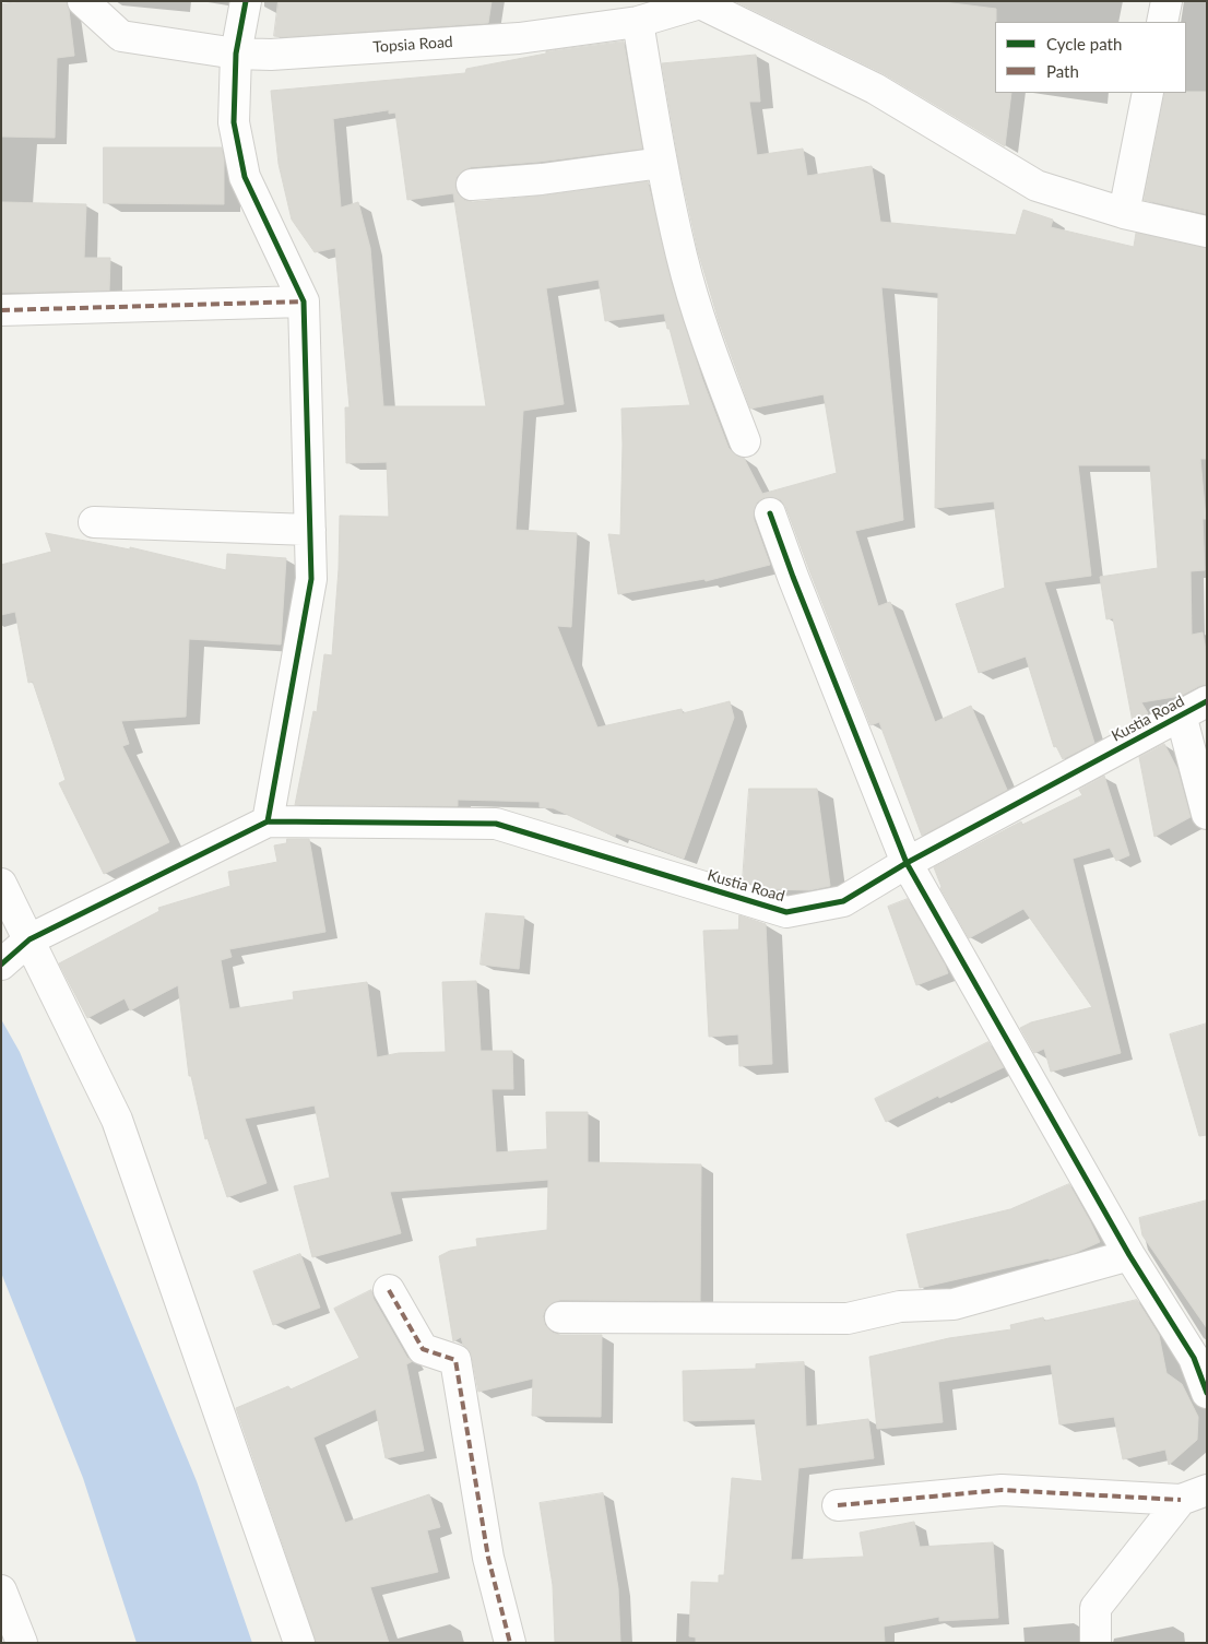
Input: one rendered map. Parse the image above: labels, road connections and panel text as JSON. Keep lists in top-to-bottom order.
{
  "streets": {
    "street": ["Topsia Road", "Kustia Road"]
  },
  "legend": ["Cycle path", "Path"]
}
